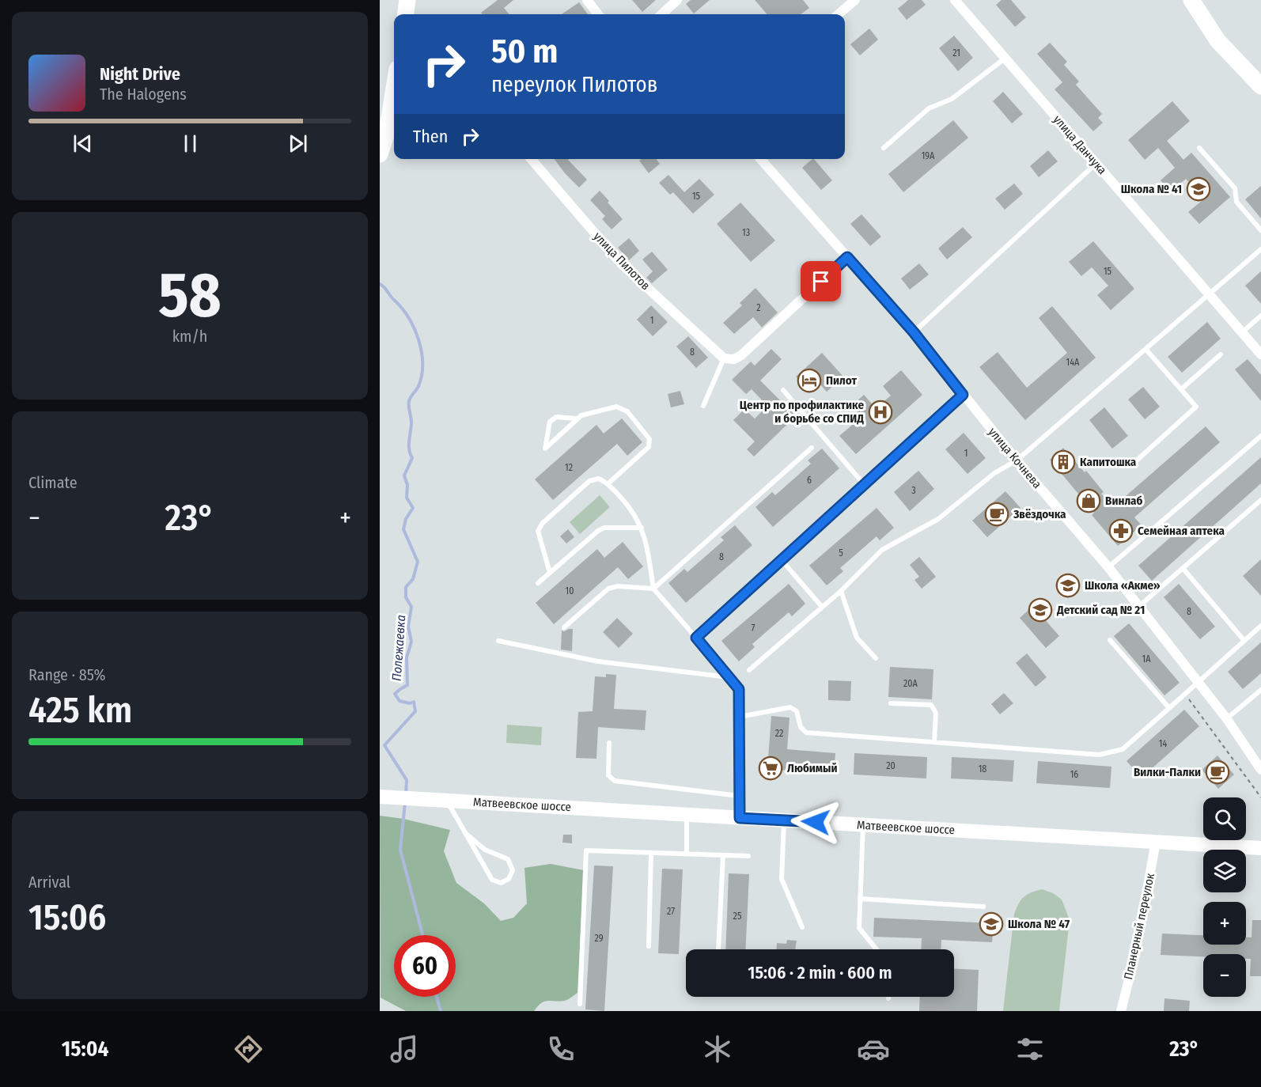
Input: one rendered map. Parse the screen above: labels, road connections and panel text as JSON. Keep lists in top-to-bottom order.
{
  "streets": {
    "main road": ["Матвеевское шоссе"],
    "street": [
      "улица Данчука",
      "улица Пилотов",
      "улица Кочнева",
      "Планерный переулок"
    ]
  },
  "crossings": [
    ["Матвеевское шоссе", "Планерный переулок"]
  ],
  "water": ["Полежаевка"],
  "places": {
    "school or university": [
      "Школа № 41",
      "Школа «Акме»",
      "Детский сад № 21",
      "Школа № 47"
    ],
    "hotel": ["Пилот"],
    "hospital": ["Центр по профилактике и борьбе со СПИД"],
    "building": ["Капитошка"],
    "shop": ["Винлаб"],
    "cafe": ["Звёздочка", "Вилки-Палки"],
    "pharmacy": ["Семейная аптека"],
    "supermarket": ["Любимый"]
  },
  "house_numbers": [
    "21",
    "19А",
    "15",
    "13",
    "15",
    "2",
    "1",
    "8",
    "14А",
    "1",
    "12",
    "6",
    "3",
    "5",
    "8",
    "10",
    "8",
    "7",
    "1А",
    "20А",
    "22",
    "14",
    "20",
    "18",
    "16",
    "27",
    "25",
    "29"
  ],
  "page": {
    "turn": ["50 m", "переулок Пилотов"],
    "song": ["Night Drive", "The Halogens"],
    "then": "Then",
    "tile": [
      ["58", "km/h"],
      "Climate",
      ["Range · 85%", "425 km"],
      ["Arrival", "15:06"]
    ],
    "heat": ["−", "23°", "+"],
    "map_buttons": ["+", "−"],
    "limit": "60",
    "trip": "15:06 · 2 min · 600 m",
    "tabs": ["15:04", "23°"]
  }
}
